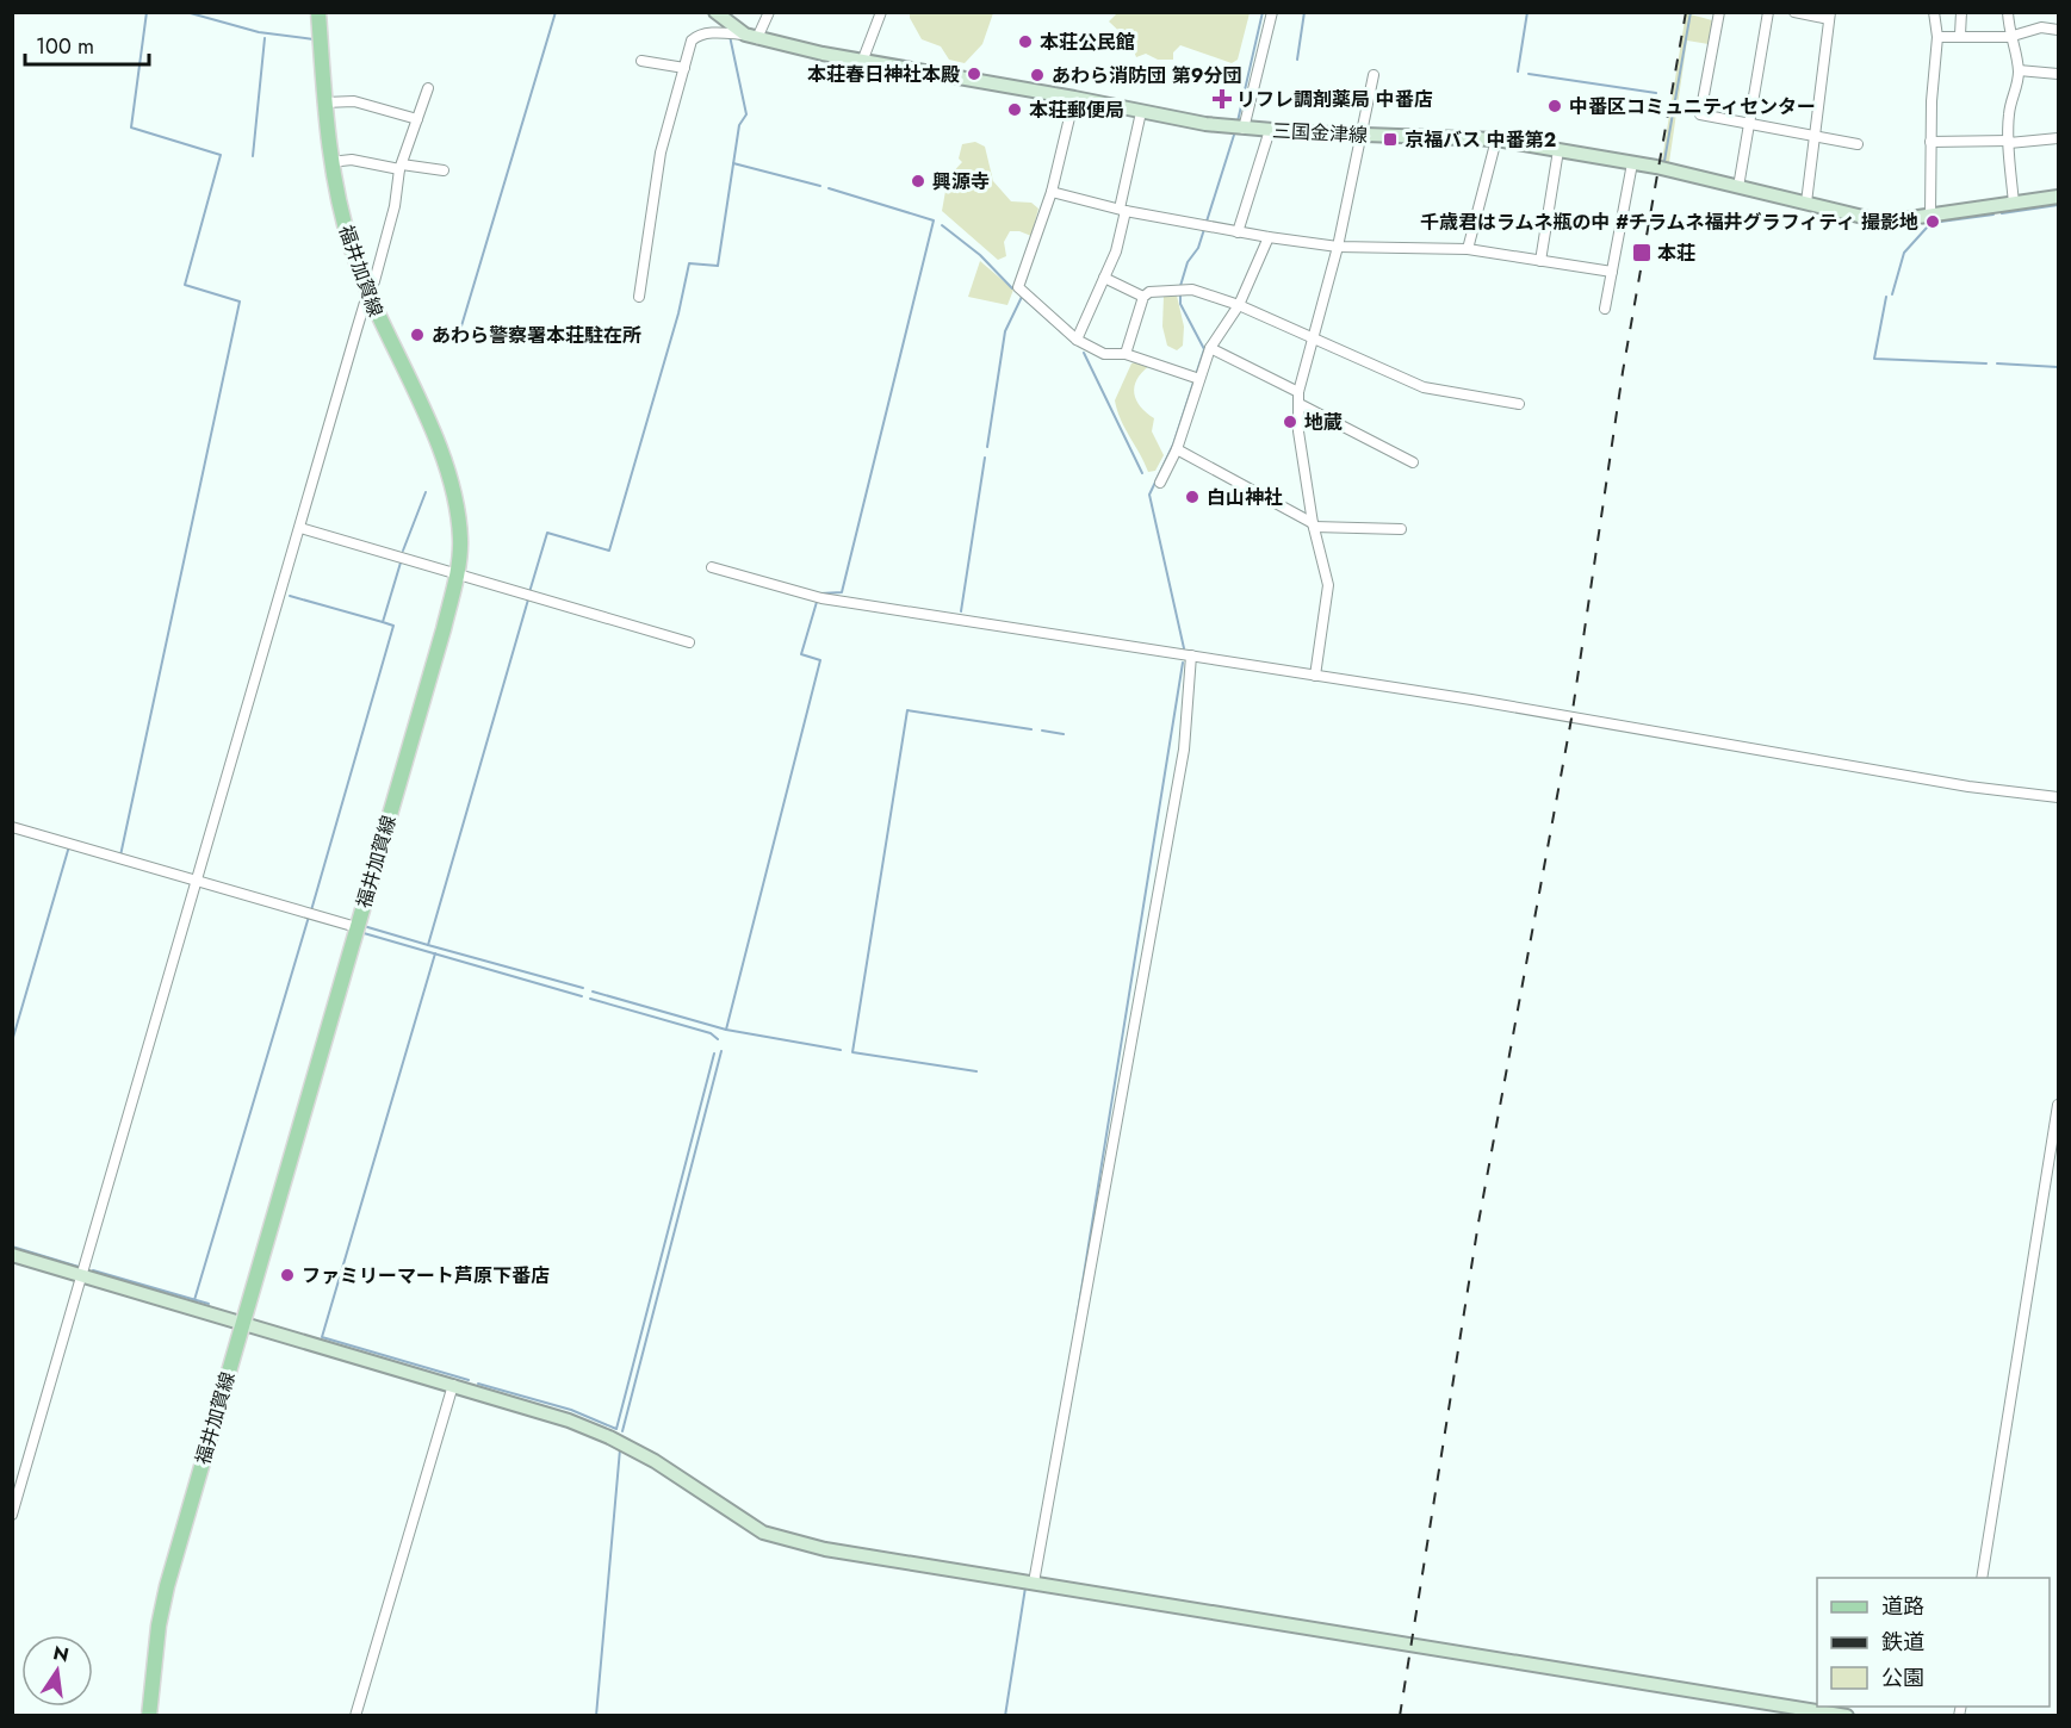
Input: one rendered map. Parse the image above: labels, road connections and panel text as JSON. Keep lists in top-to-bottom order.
{
  "streets": {
    "main road": ["福井加賀線"],
    "street": ["三国金津線"]
  },
  "places": {
    "other": [
      "本荘公民館",
      "本荘春日神社本殿",
      "あわら消防団 第9分団",
      "中番区コミュニティセンター",
      "本荘郵便局",
      "興源寺",
      "千歳君はラムネ瓶の中 #チラムネ福井グラフィティ 撮影地",
      "あわら警察署本荘駐在所",
      "地蔵",
      "白山神社",
      "ファミリーマート芦原下番店"
    ],
    "health": ["リフレ調剤薬局 中番店"],
    "transit": ["京福バス 中番第2", "本荘"]
  },
  "legend": ["道路", "鉄道", "公園"],
  "scale_bar": "100 m",
  "north": "top"
}
